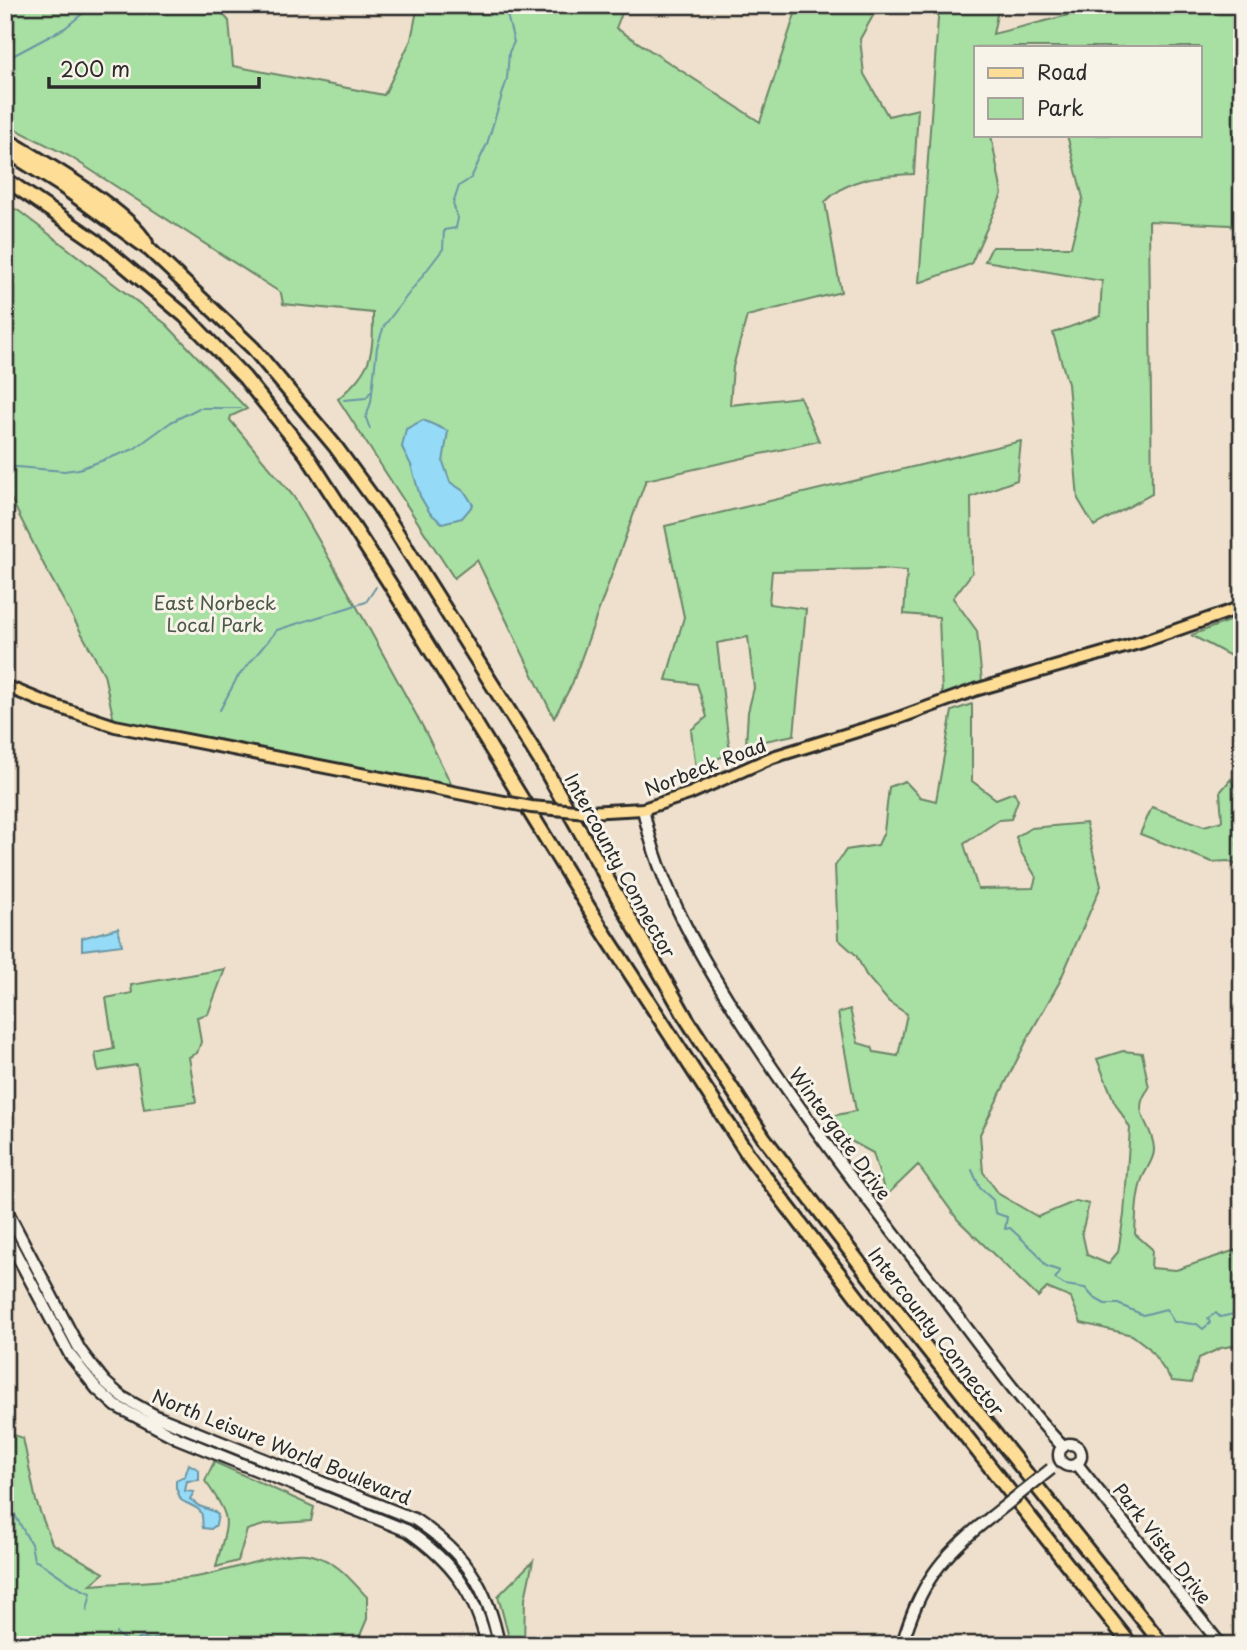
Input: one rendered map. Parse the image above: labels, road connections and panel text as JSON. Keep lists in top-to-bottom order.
{
  "streets": {
    "highway": ["Intercounty Connector"],
    "main road": ["Norbeck Road"],
    "street": ["Wintergate Drive", "North Leisure World Boulevard", "Park Vista Drive"]
  },
  "crossings": [
    ["Norbeck Road", "Wintergate Drive"],
    ["Wintergate Drive", "Park Vista Drive"]
  ],
  "parks": ["East Norbeck Local Park"],
  "legend": ["Road", "Park"],
  "scale_bar": "200 m"
}
